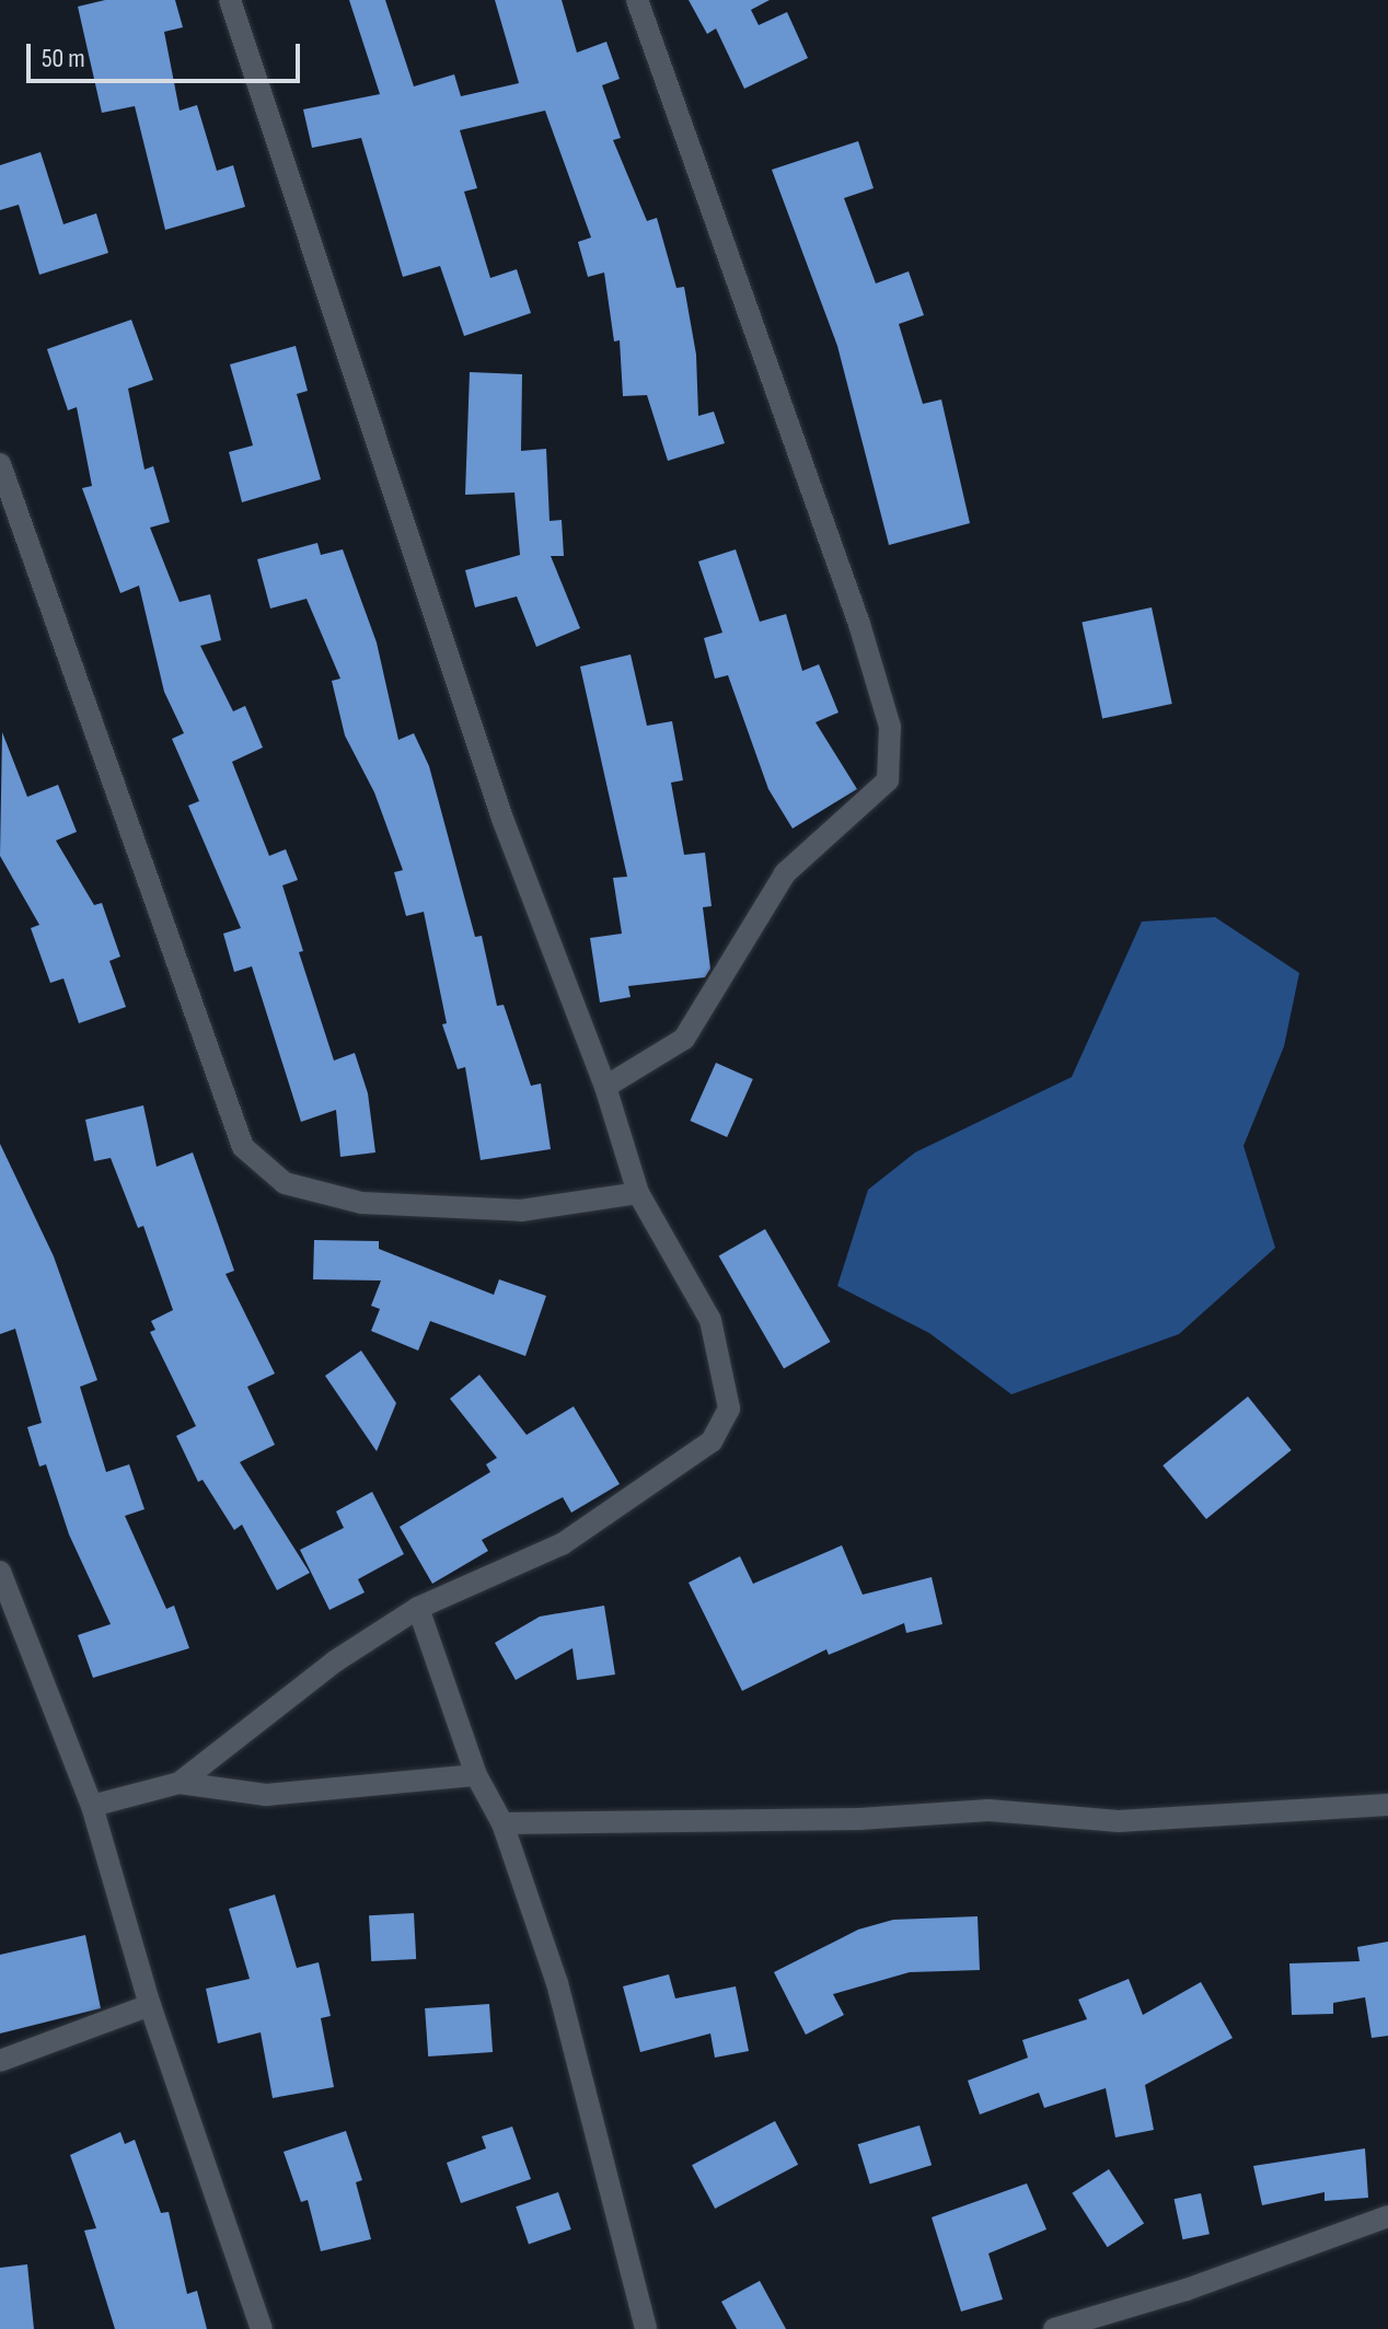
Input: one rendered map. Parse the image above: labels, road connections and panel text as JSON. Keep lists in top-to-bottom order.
{
  "scale_bar": "50 m"
}
